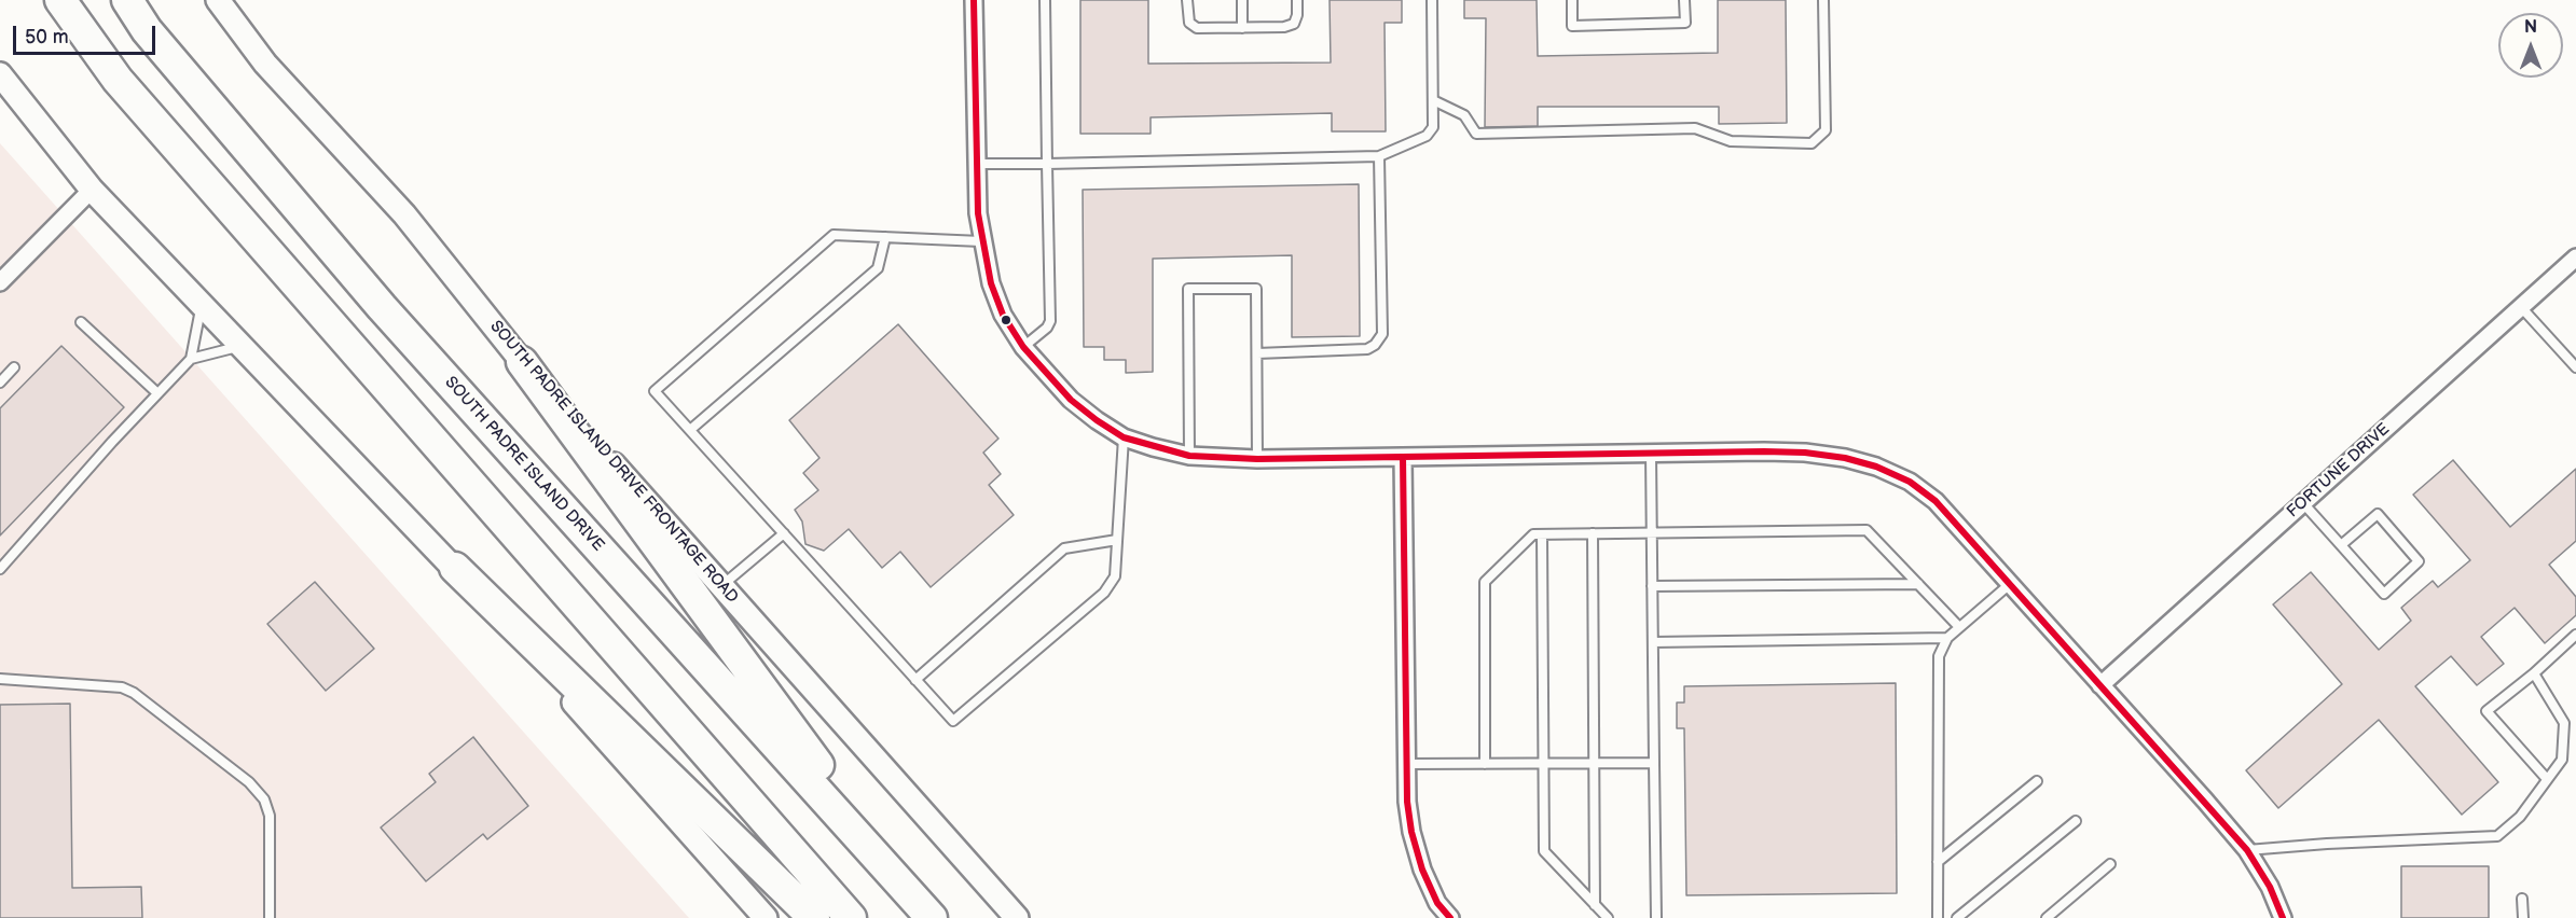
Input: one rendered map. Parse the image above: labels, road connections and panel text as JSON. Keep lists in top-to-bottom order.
{
  "streets": {
    "highway": ["SOUTH PADRE ISLAND DRIVE"],
    "main road": ["SOUTH PADRE ISLAND DRIVE FRONTAGE ROAD"],
    "street": ["FORTUNE DRIVE"]
  },
  "scale_bar": "50 m",
  "north": "top"
}
